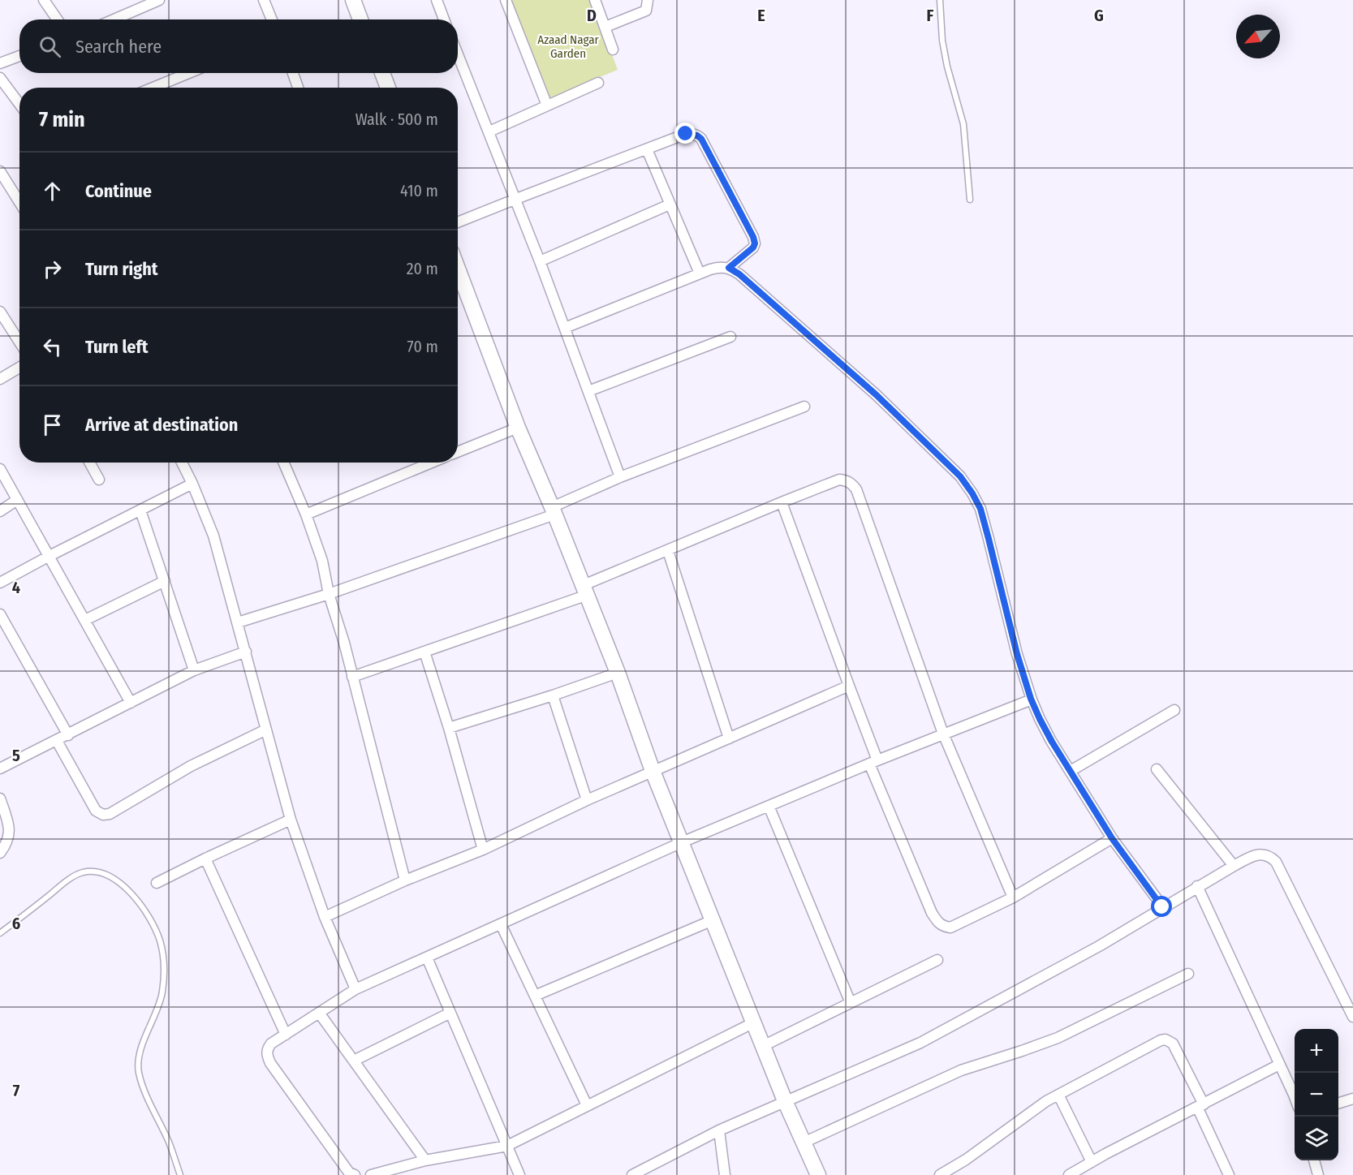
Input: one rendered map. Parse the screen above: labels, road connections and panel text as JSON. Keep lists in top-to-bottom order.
{
  "parks": ["Azaad Nagar Garden"],
  "north": "bottom left",
  "page": {
    "search": "Search here",
    "heading": ["7 min", "Walk · 500 m"],
    "list": [
      ["Continue", "410 m"],
      ["Turn right", "20 m"],
      ["Turn left", "70 m"],
      "Arrive at destination"
    ],
    "map_buttons": ["+", "−"]
  },
  "grid": {
    "columns": [
      "D",
      "E",
      "F",
      "G"
    ],
    "rows": [
      "4",
      "5",
      "6",
      "7"
    ]
  }
}
